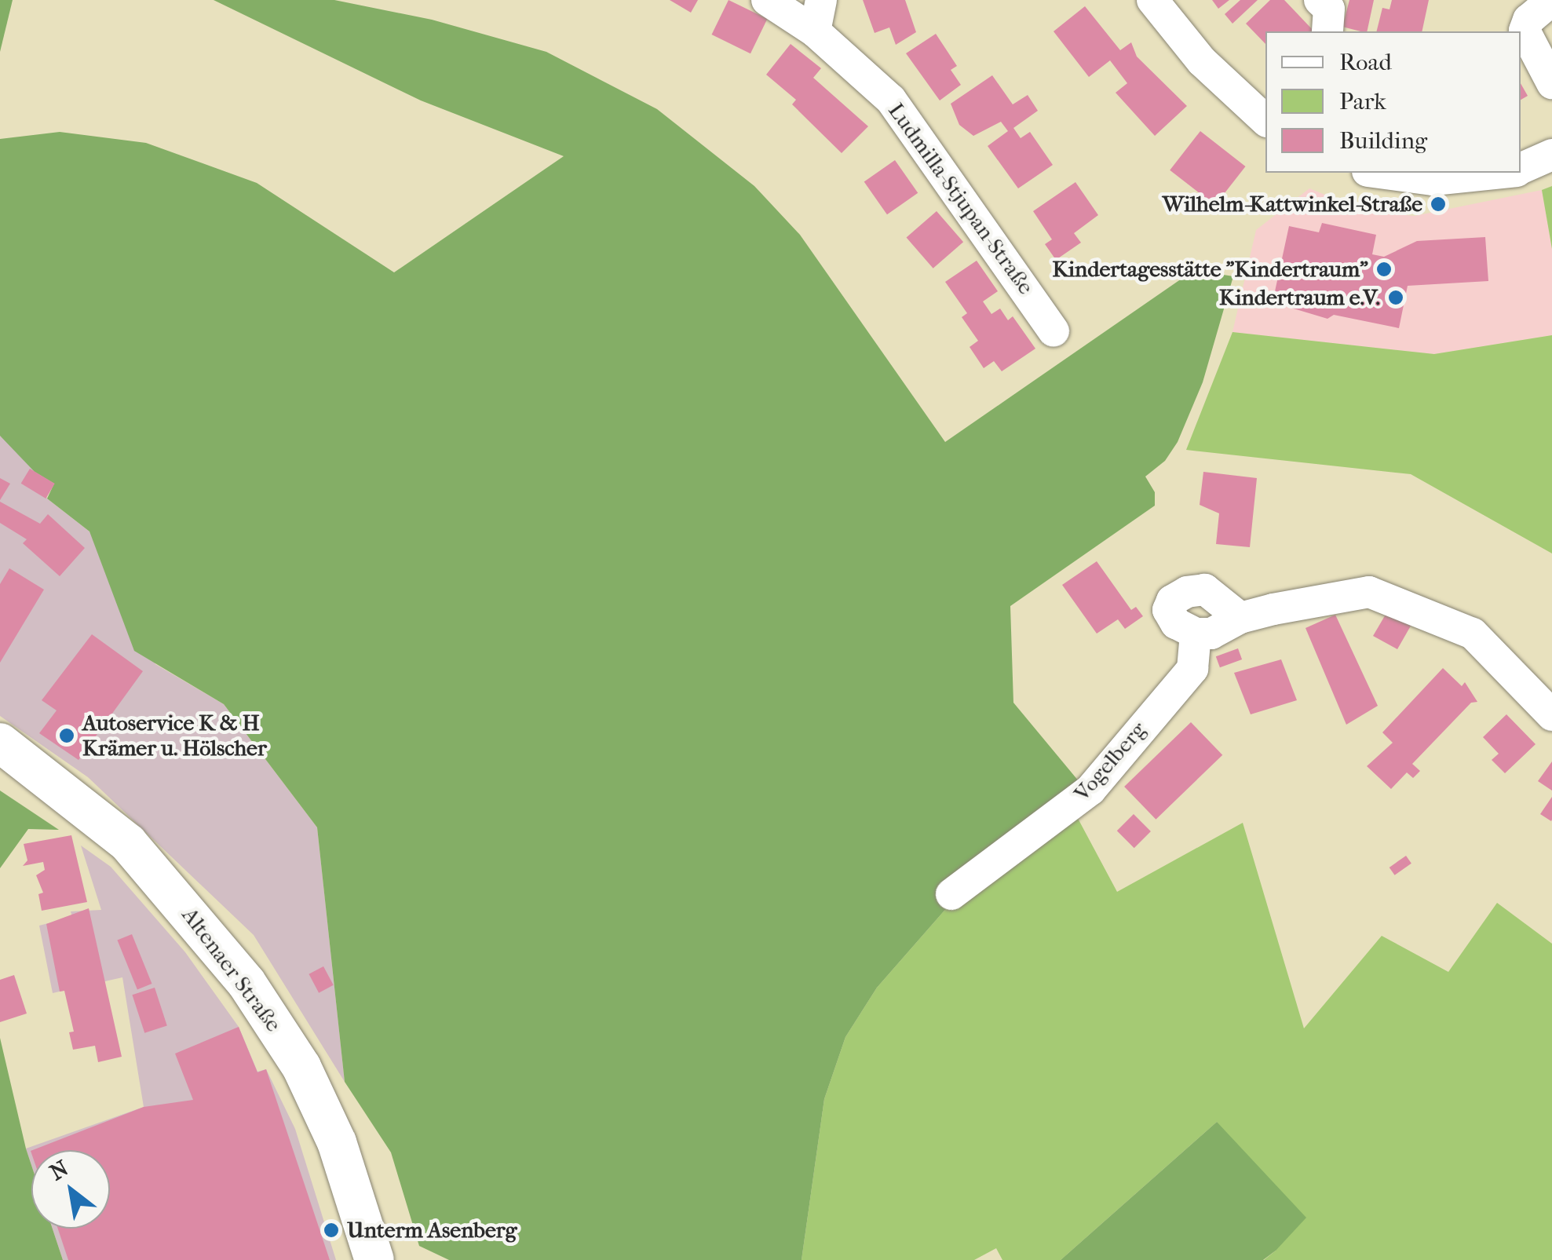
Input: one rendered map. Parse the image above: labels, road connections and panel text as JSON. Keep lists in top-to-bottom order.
{
  "streets": {
    "main road": ["Altenaer Straße"],
    "street": ["Ludmilla-Stjupan-Straße", "Vogelberg"]
  },
  "places": [
    "Wilhelm-Kattwinkel-Straße",
    "Kindertagesstätte \"Kindertraum\"",
    "Kindertraum e.V.",
    "Autoservice K & H Krämer u. Hölscher",
    "Unterm Asenberg"
  ],
  "legend": ["Road", "Park", "Building"],
  "north": "top left"
}
